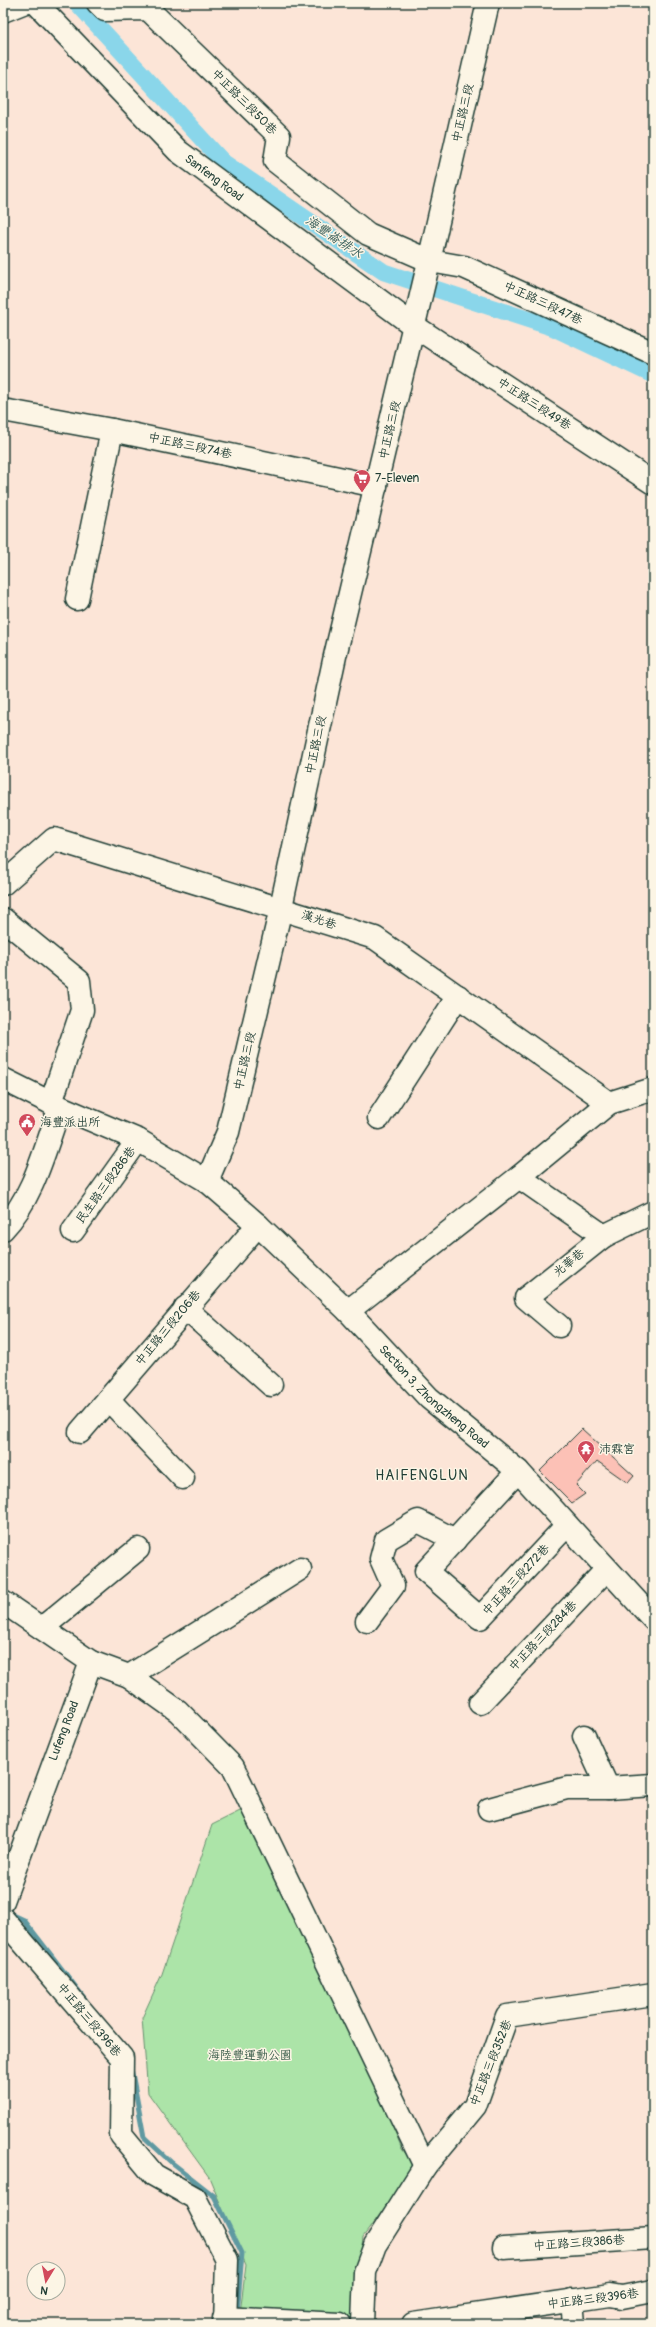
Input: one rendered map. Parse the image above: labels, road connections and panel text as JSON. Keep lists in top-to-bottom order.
{
  "streets": {
    "street": [
      "中正路三段50巷",
      "中正路三段",
      "Sanfeng Road",
      "中正路三段47巷",
      "中正路三段49巷",
      "中正路三段74巷",
      "漢光巷",
      "民生路三段286巷",
      "光華巷",
      "中正路三段206巷",
      "Section 3, Zhongzheng Road",
      "中正路三段272巷",
      "中正路三段284巷",
      "Lufeng Road",
      "中正路三段396巷",
      "中正路三段352巷",
      "中正路三段386巷"
    ]
  },
  "crossings": [
    ["中正路三段50巷", "中正路三段"],
    ["中正路三段50巷", "中正路三段47巷"],
    ["中正路三段", "Sanfeng Road"],
    ["中正路三段", "中正路三段47巷"],
    ["中正路三段", "中正路三段49巷"],
    ["中正路三段", "中正路三段74巷"],
    ["中正路三段", "漢光巷"],
    ["中正路三段", "Section 3, Zhongzheng Road"],
    ["Sanfeng Road", "中正路三段49巷"],
    ["民生路三段286巷", "Section 3, Zhongzheng Road"],
    ["中正路三段206巷", "Section 3, Zhongzheng Road"],
    ["Section 3, Zhongzheng Road", "中正路三段272巷"],
    ["Section 3, Zhongzheng Road", "中正路三段284巷"]
  ],
  "districts": ["HAIFENGLUN"],
  "water": ["海豐崙排水"],
  "parks": ["海陸豐運動公園"],
  "places": {
    "supermarket": ["7-Eleven"],
    "public building": ["海豐派出所"],
    "temple": ["沛霖宮"]
  },
  "north": "bottom"
}
